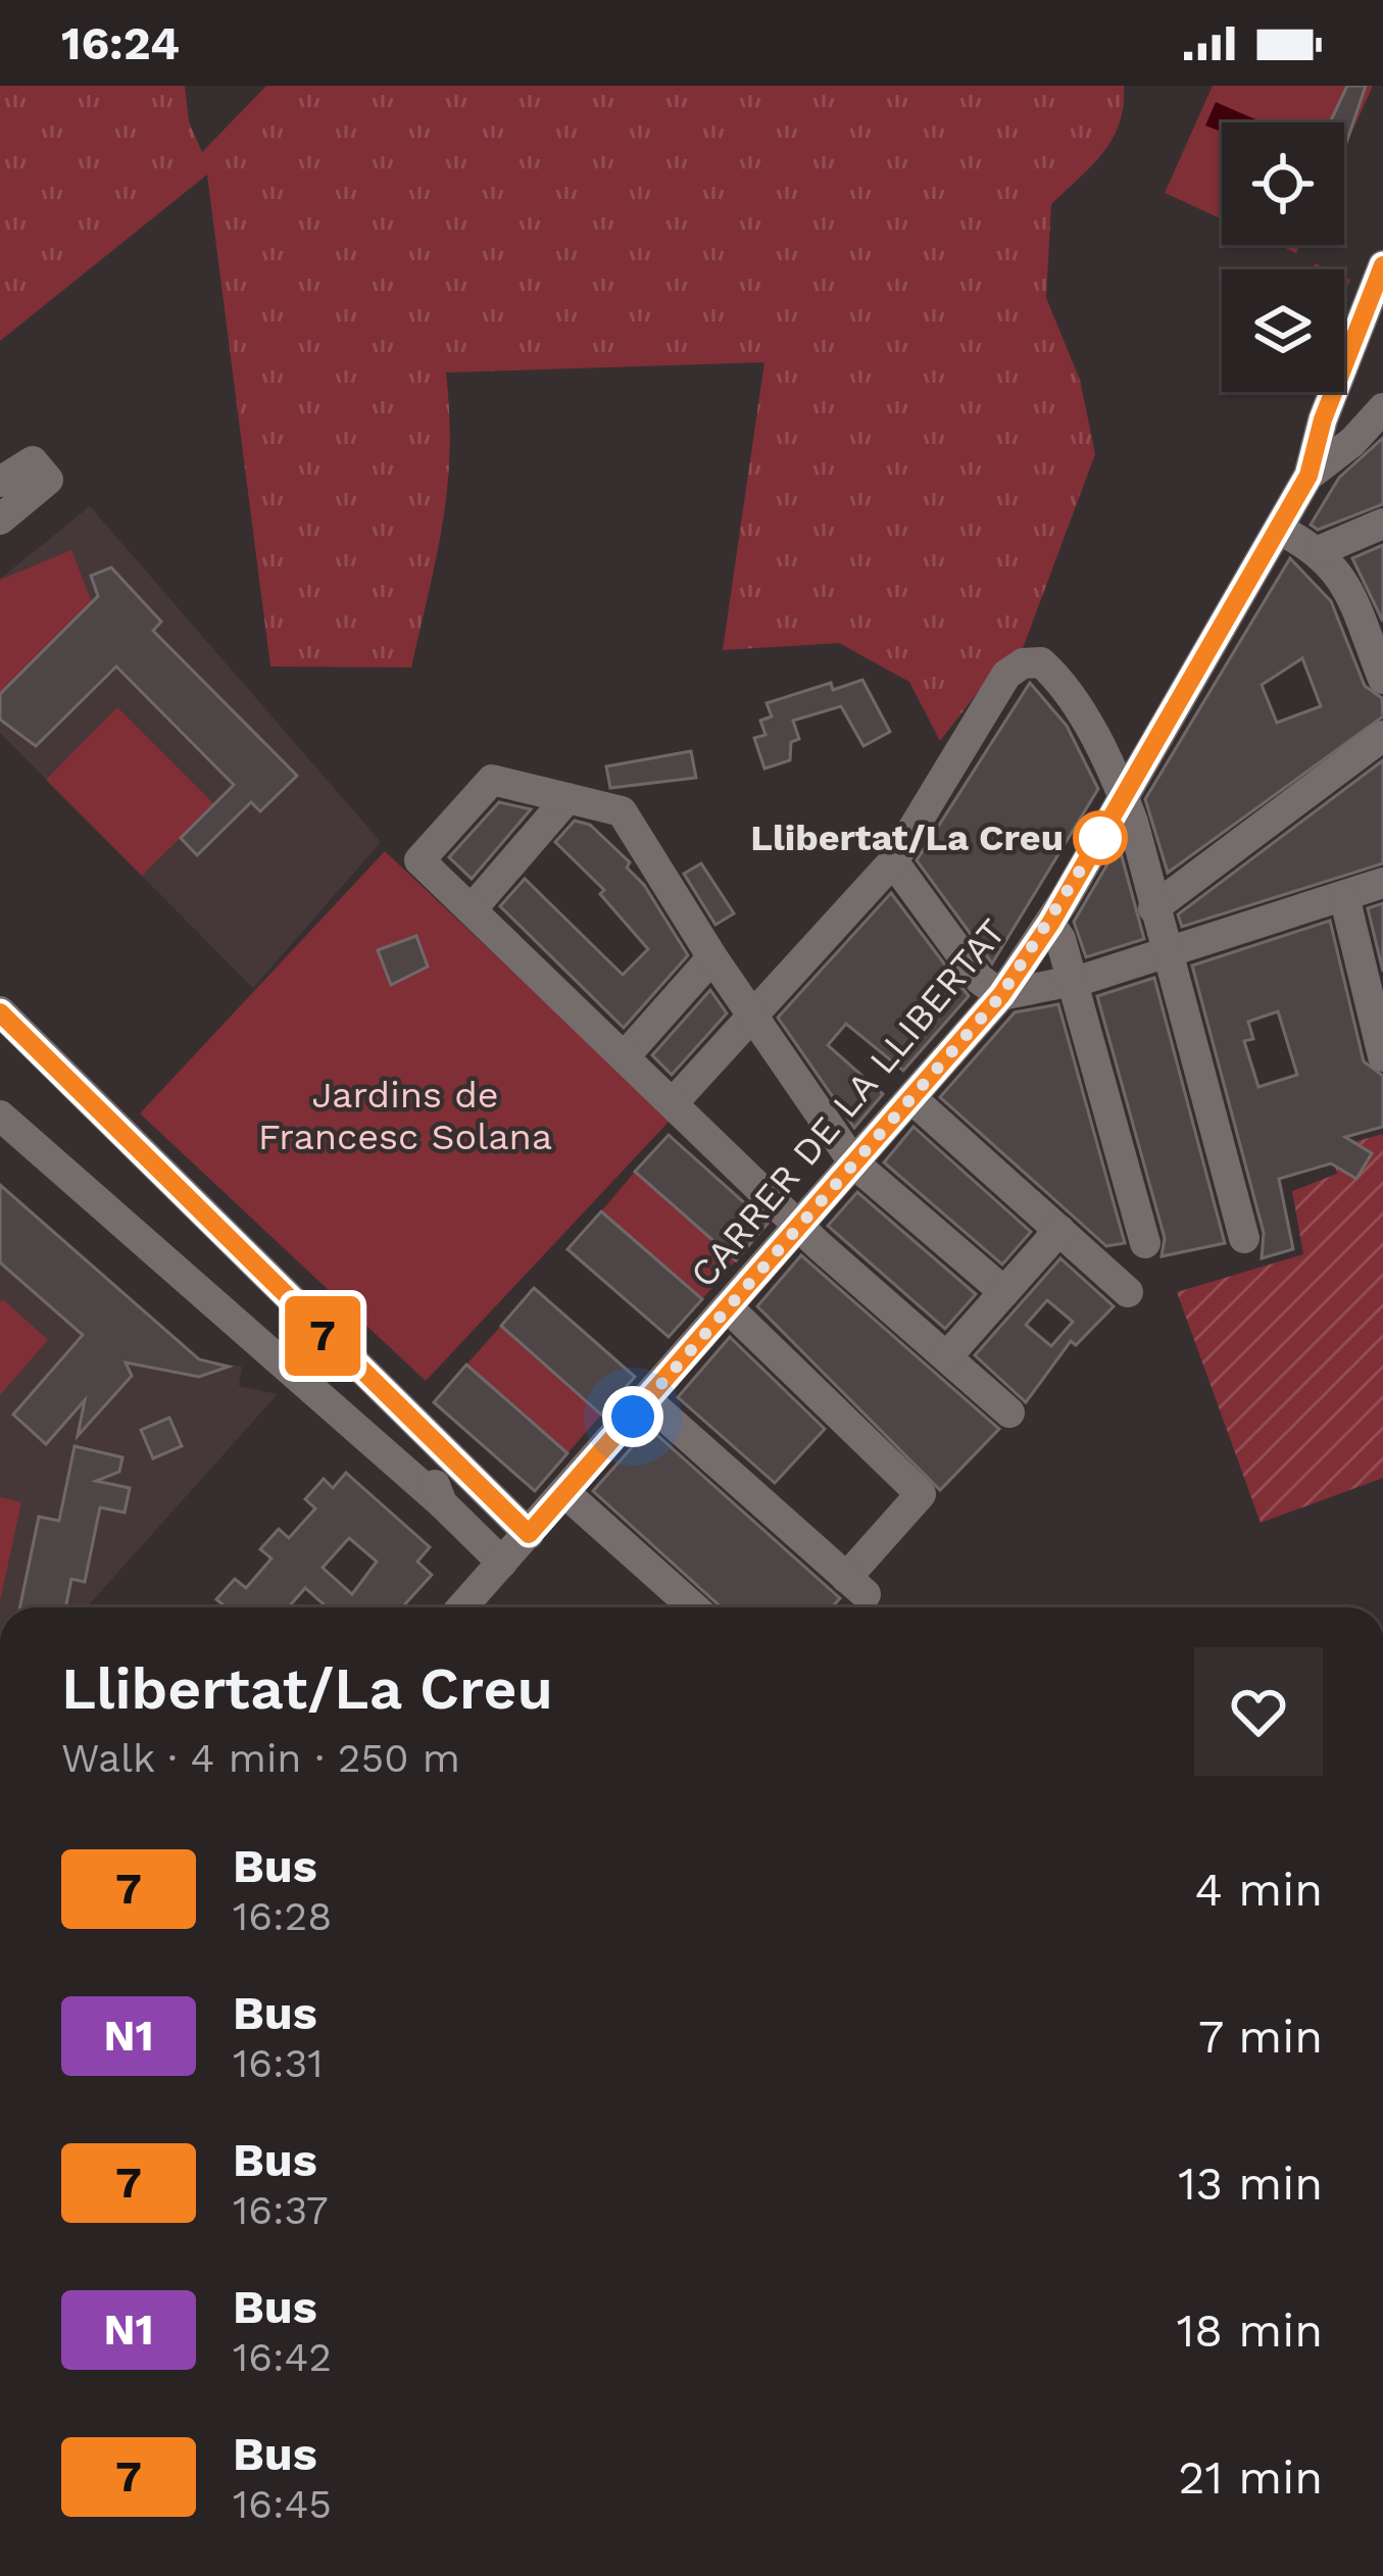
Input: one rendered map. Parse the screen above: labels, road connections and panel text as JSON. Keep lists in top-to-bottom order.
{
  "streets": {
    "street": ["CARRER DE LA LLIBERTAT"]
  },
  "parks": ["Jardins de Francesc Solana"],
  "places": ["Llibertat/La Creu"],
  "lines": ["bus line 7"],
  "page": {
    "status": "16:24",
    "on_map": "7",
    "heading": ["Llibertat/La Creu", "Walk · 4 min · 250 m"],
    "list": [
      {
        "mark": "7",
        "name": "Bus",
        "note": "16:28",
        "value": "4 min"
      },
      {
        "mark": "N1",
        "name": "Bus",
        "note": "16:31",
        "value": "7 min"
      },
      {
        "mark": "7",
        "name": "Bus",
        "note": "16:37",
        "value": "13 min"
      },
      {
        "mark": "N1",
        "name": "Bus",
        "note": "16:42",
        "value": "18 min"
      },
      {
        "mark": "7",
        "name": "Bus",
        "note": "16:45",
        "value": "21 min"
      }
    ]
  }
}
